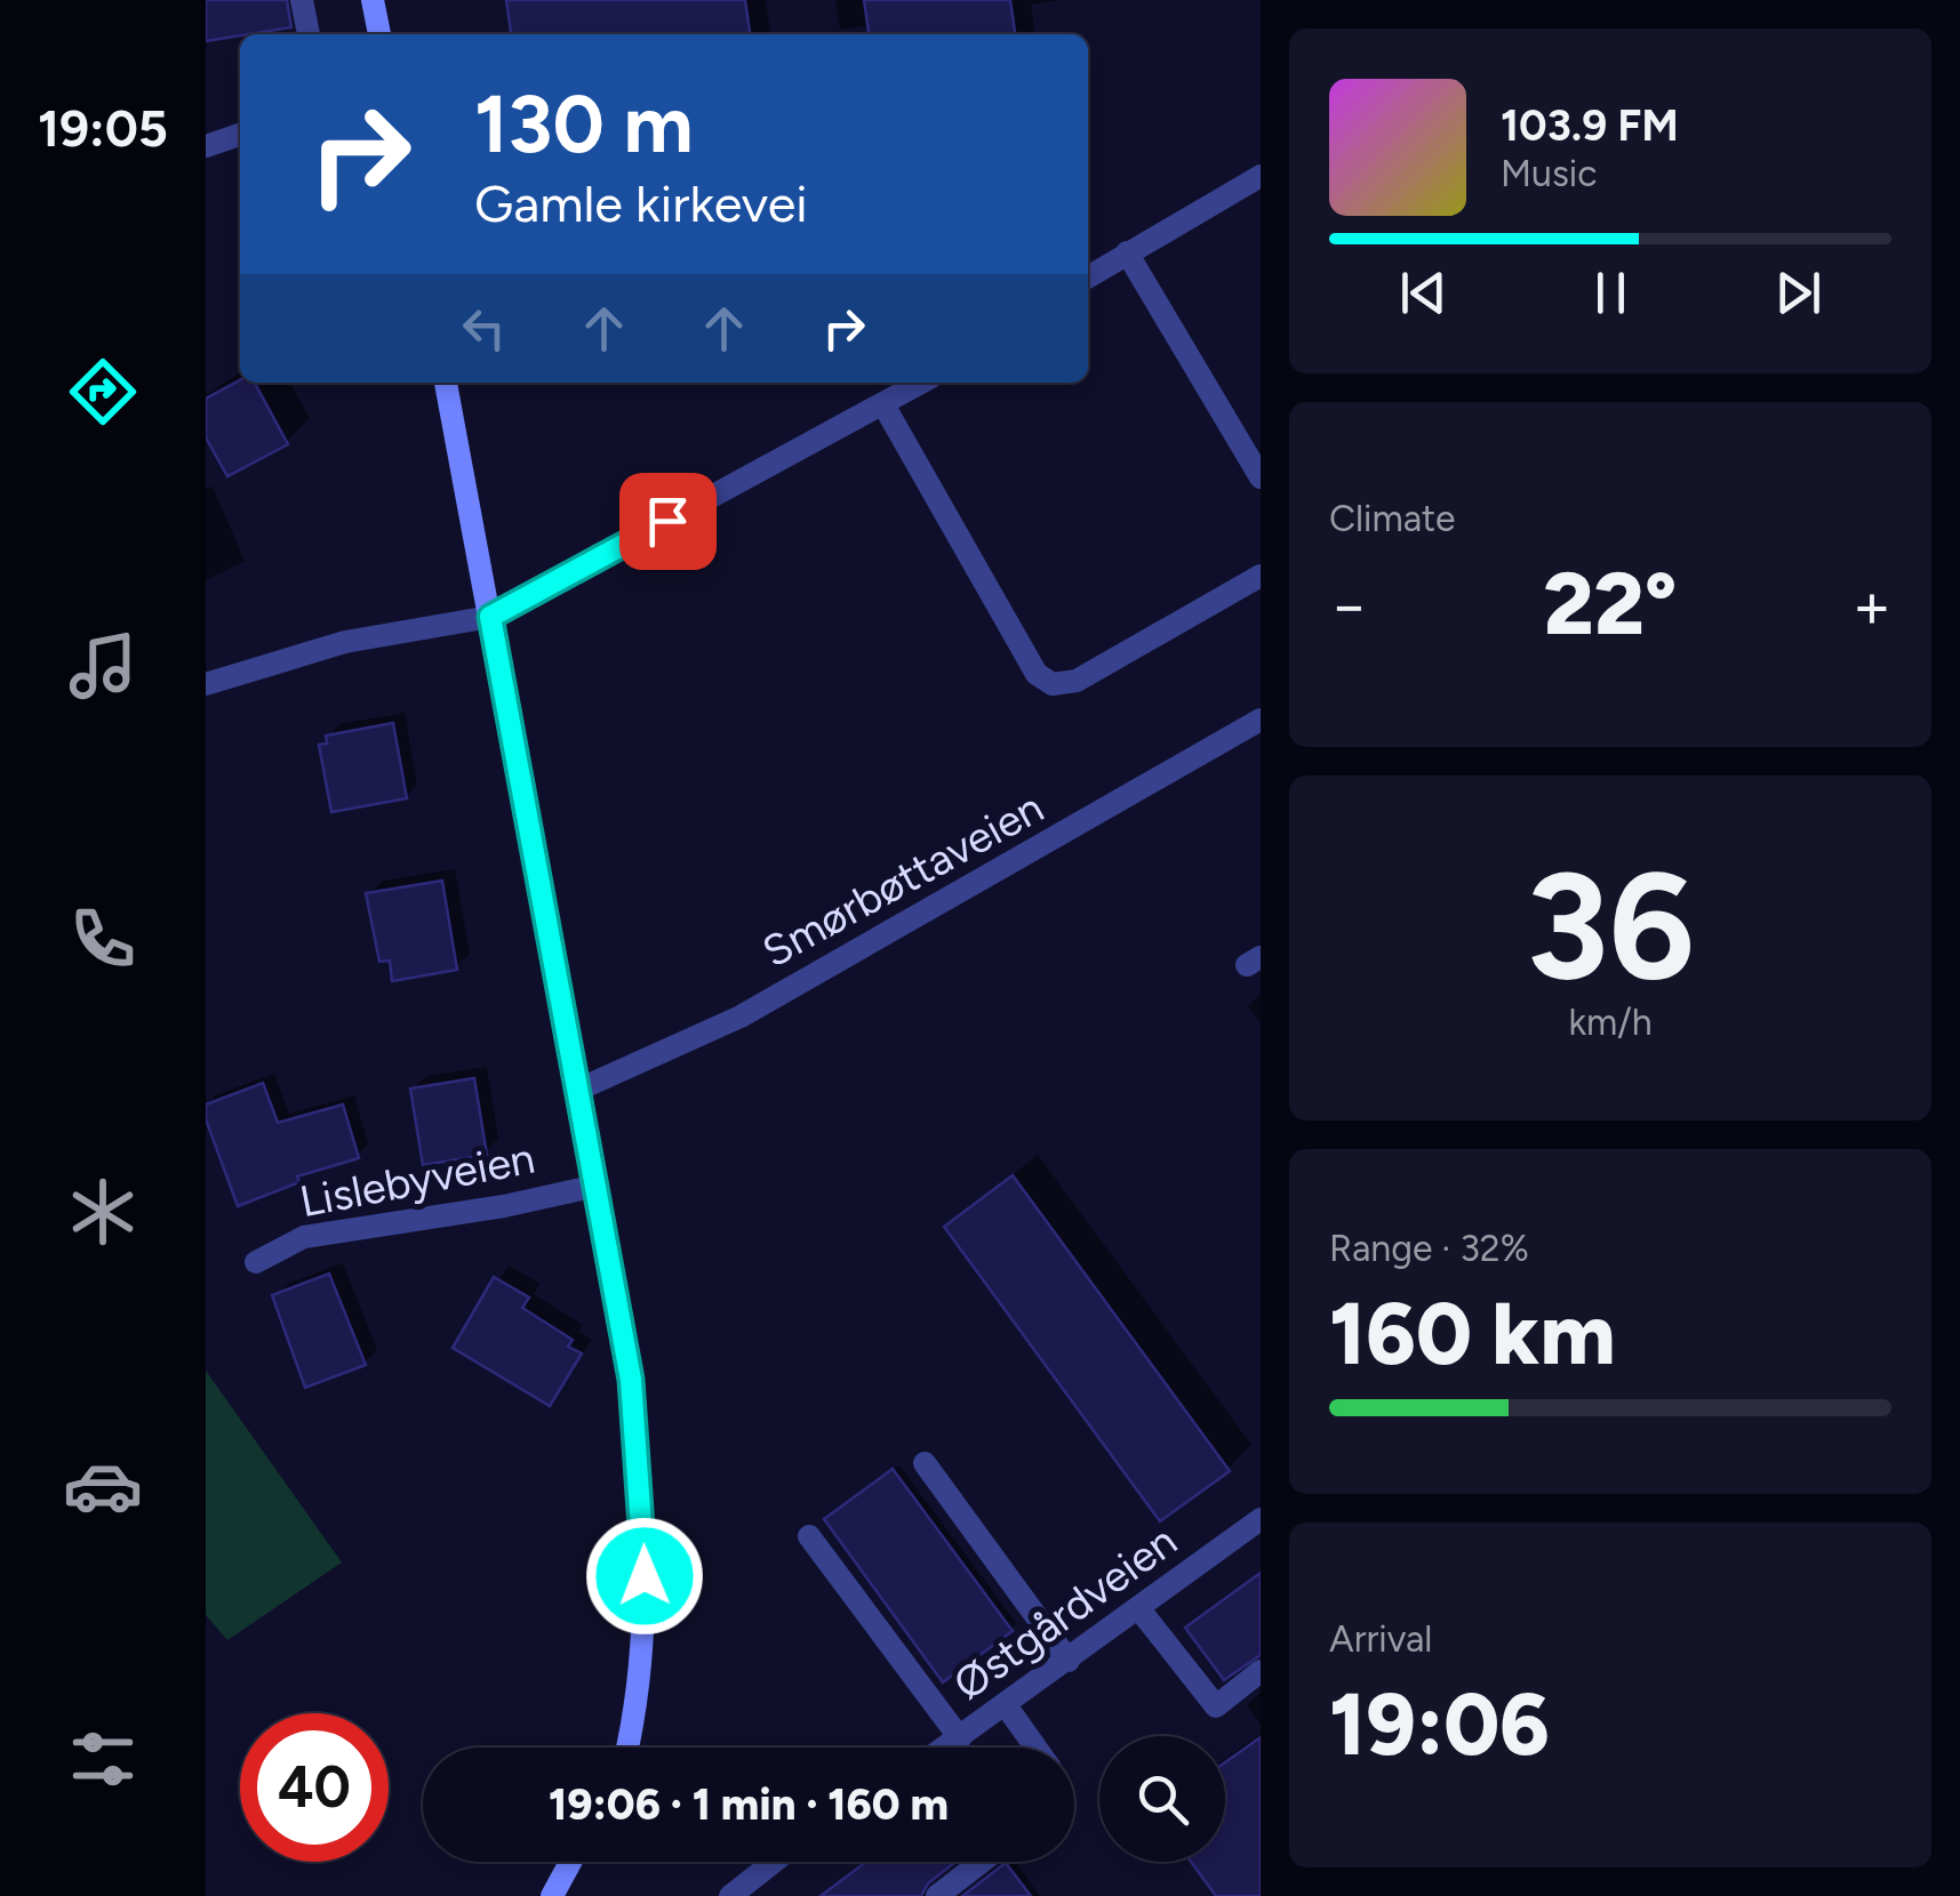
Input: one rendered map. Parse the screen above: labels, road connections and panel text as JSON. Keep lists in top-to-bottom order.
{
  "streets": {
    "street": ["Smørbøttaveien", "Lislebyveien", "Østgårdveien"]
  },
  "crossings": [
    ["Smørbøttaveien", "Lislebyveien"]
  ],
  "page": {
    "tabs": "19:05",
    "turn": ["130 m", "Gamle kirkevei"],
    "song": ["103.9 FM", "Music"],
    "tile": [
      "Climate",
      ["36", "km/h"],
      ["Range · 32%", "160 km"],
      ["Arrival", "19:06"]
    ],
    "heat": ["−", "22°", "+"],
    "limit": "40",
    "trip": "19:06 · 1 min · 160 m"
  }
}
